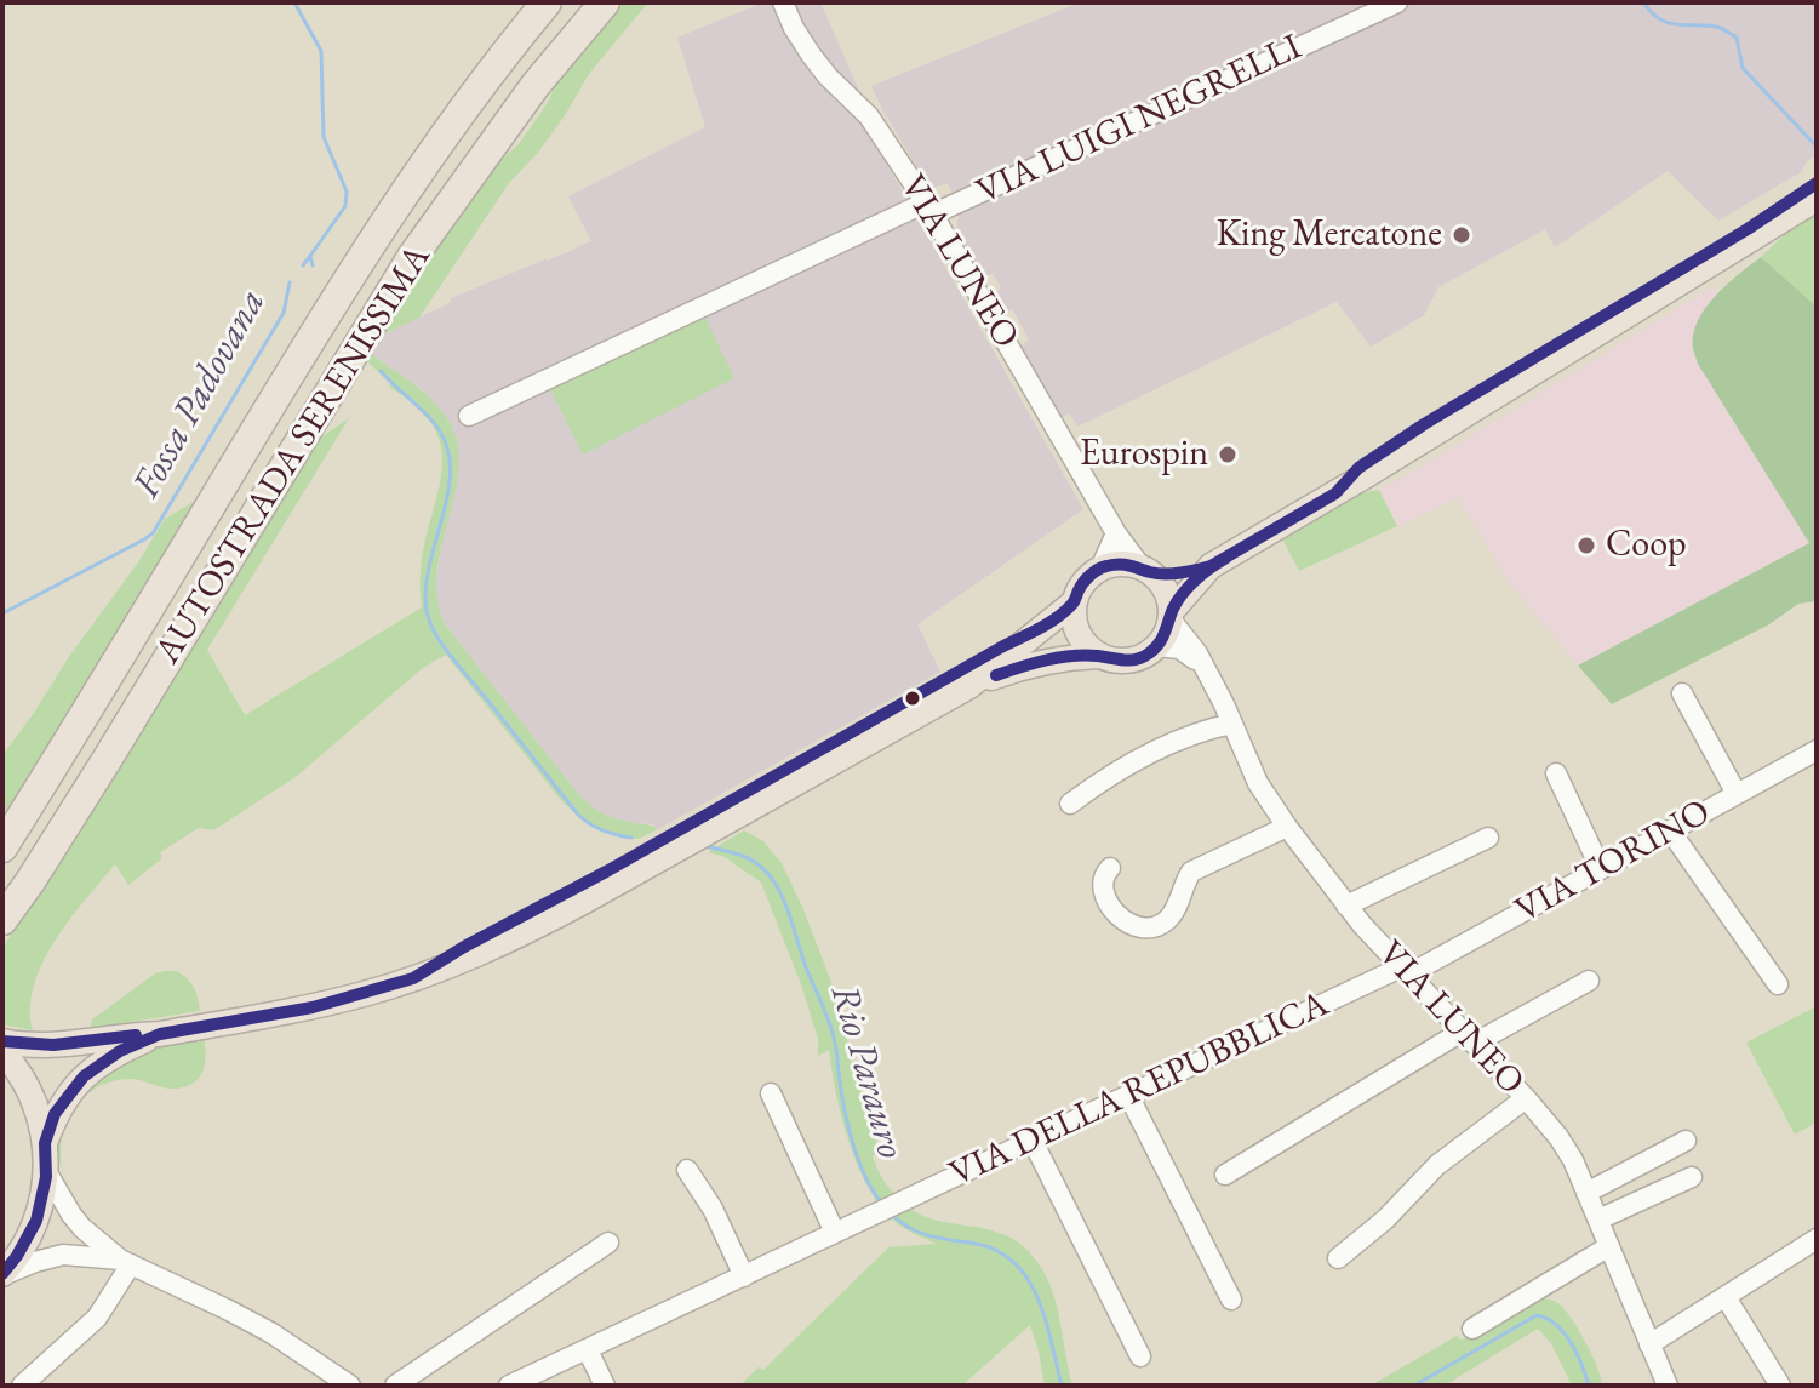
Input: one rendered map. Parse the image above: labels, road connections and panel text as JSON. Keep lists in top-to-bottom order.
{
  "streets": {
    "highway": ["AUTOSTRADA SERENISSIMA"],
    "street": [
      "VIA LUIGI NEGRELLI",
      "VIA LUNEO",
      "VIA TORINO",
      "VIA DELLA REPUBBLICA"
    ]
  },
  "crossings": [
    ["VIA LUIGI NEGRELLI", "VIA LUNEO"],
    ["VIA LUNEO", "VIA TORINO"],
    ["VIA LUNEO", "VIA DELLA REPUBBLICA"],
    ["VIA TORINO", "VIA DELLA REPUBBLICA"]
  ],
  "water": ["Fossa Padovana", "Rio Parauro"],
  "places": ["King Mercatone", "Eurospin", "Coop"]
}
